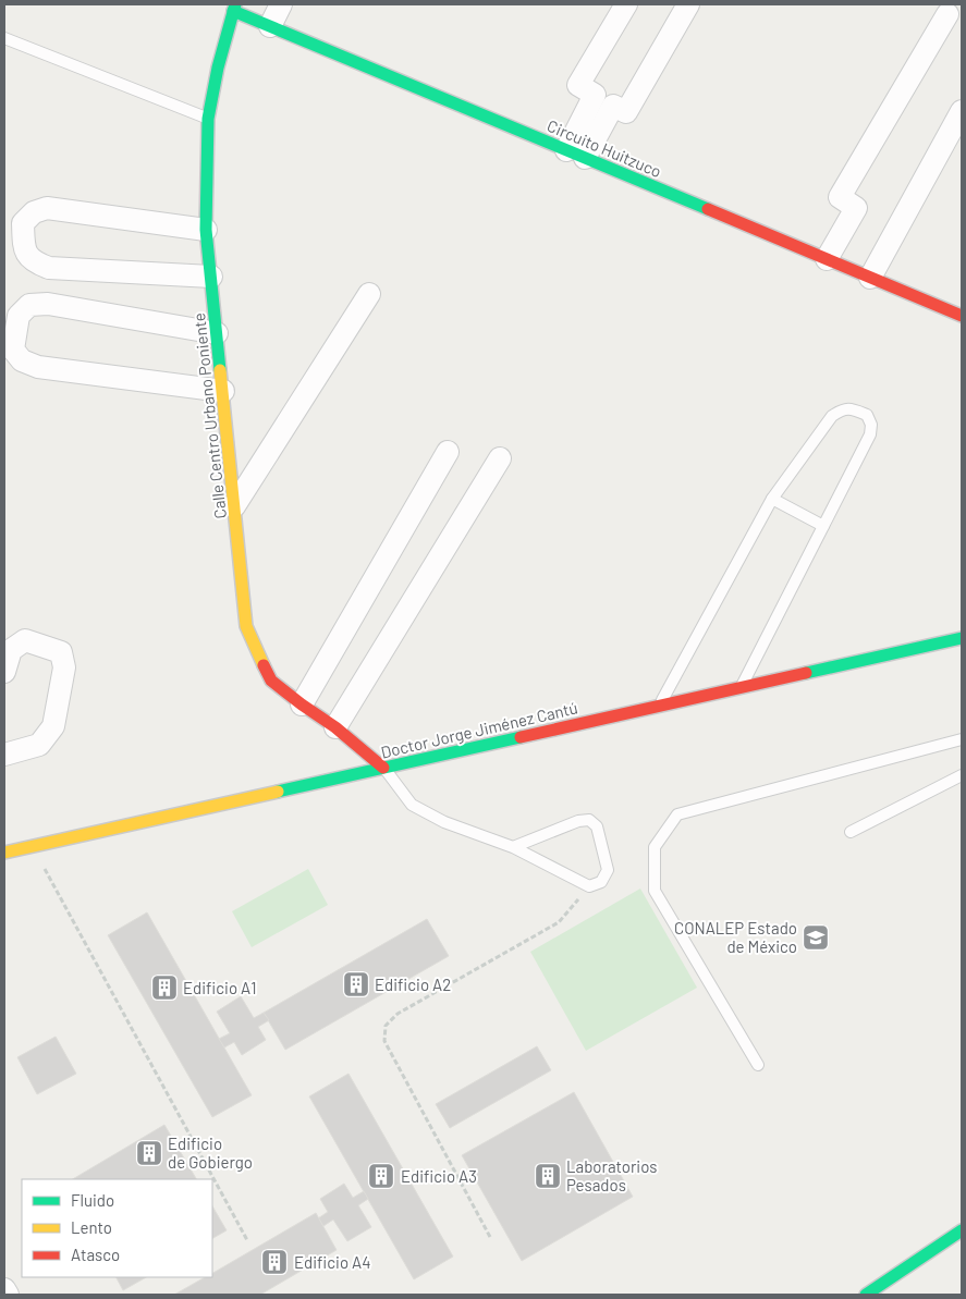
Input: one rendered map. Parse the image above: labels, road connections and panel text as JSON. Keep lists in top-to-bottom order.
{
  "streets": {
    "street": ["Circuito Huitzuco", "Calle Centro Urbano Poniente", "Doctor Jorge Jiménez Cantú"]
  },
  "crossings": [
    ["Circuito Huitzuco", "Calle Centro Urbano Poniente"],
    ["Calle Centro Urbano Poniente", "Doctor Jorge Jiménez Cantú"]
  ],
  "places": {
    "school or university": ["CONALEP Estado de México"],
    "building": [
      "Edificio A2",
      "Edificio A1",
      "Edificio de Gobiergo",
      "Edificio A3",
      "Laboratorios Pesados",
      "Edificio A4"
    ]
  },
  "legend": ["Fluido", "Lento", "Atasco"]
}
